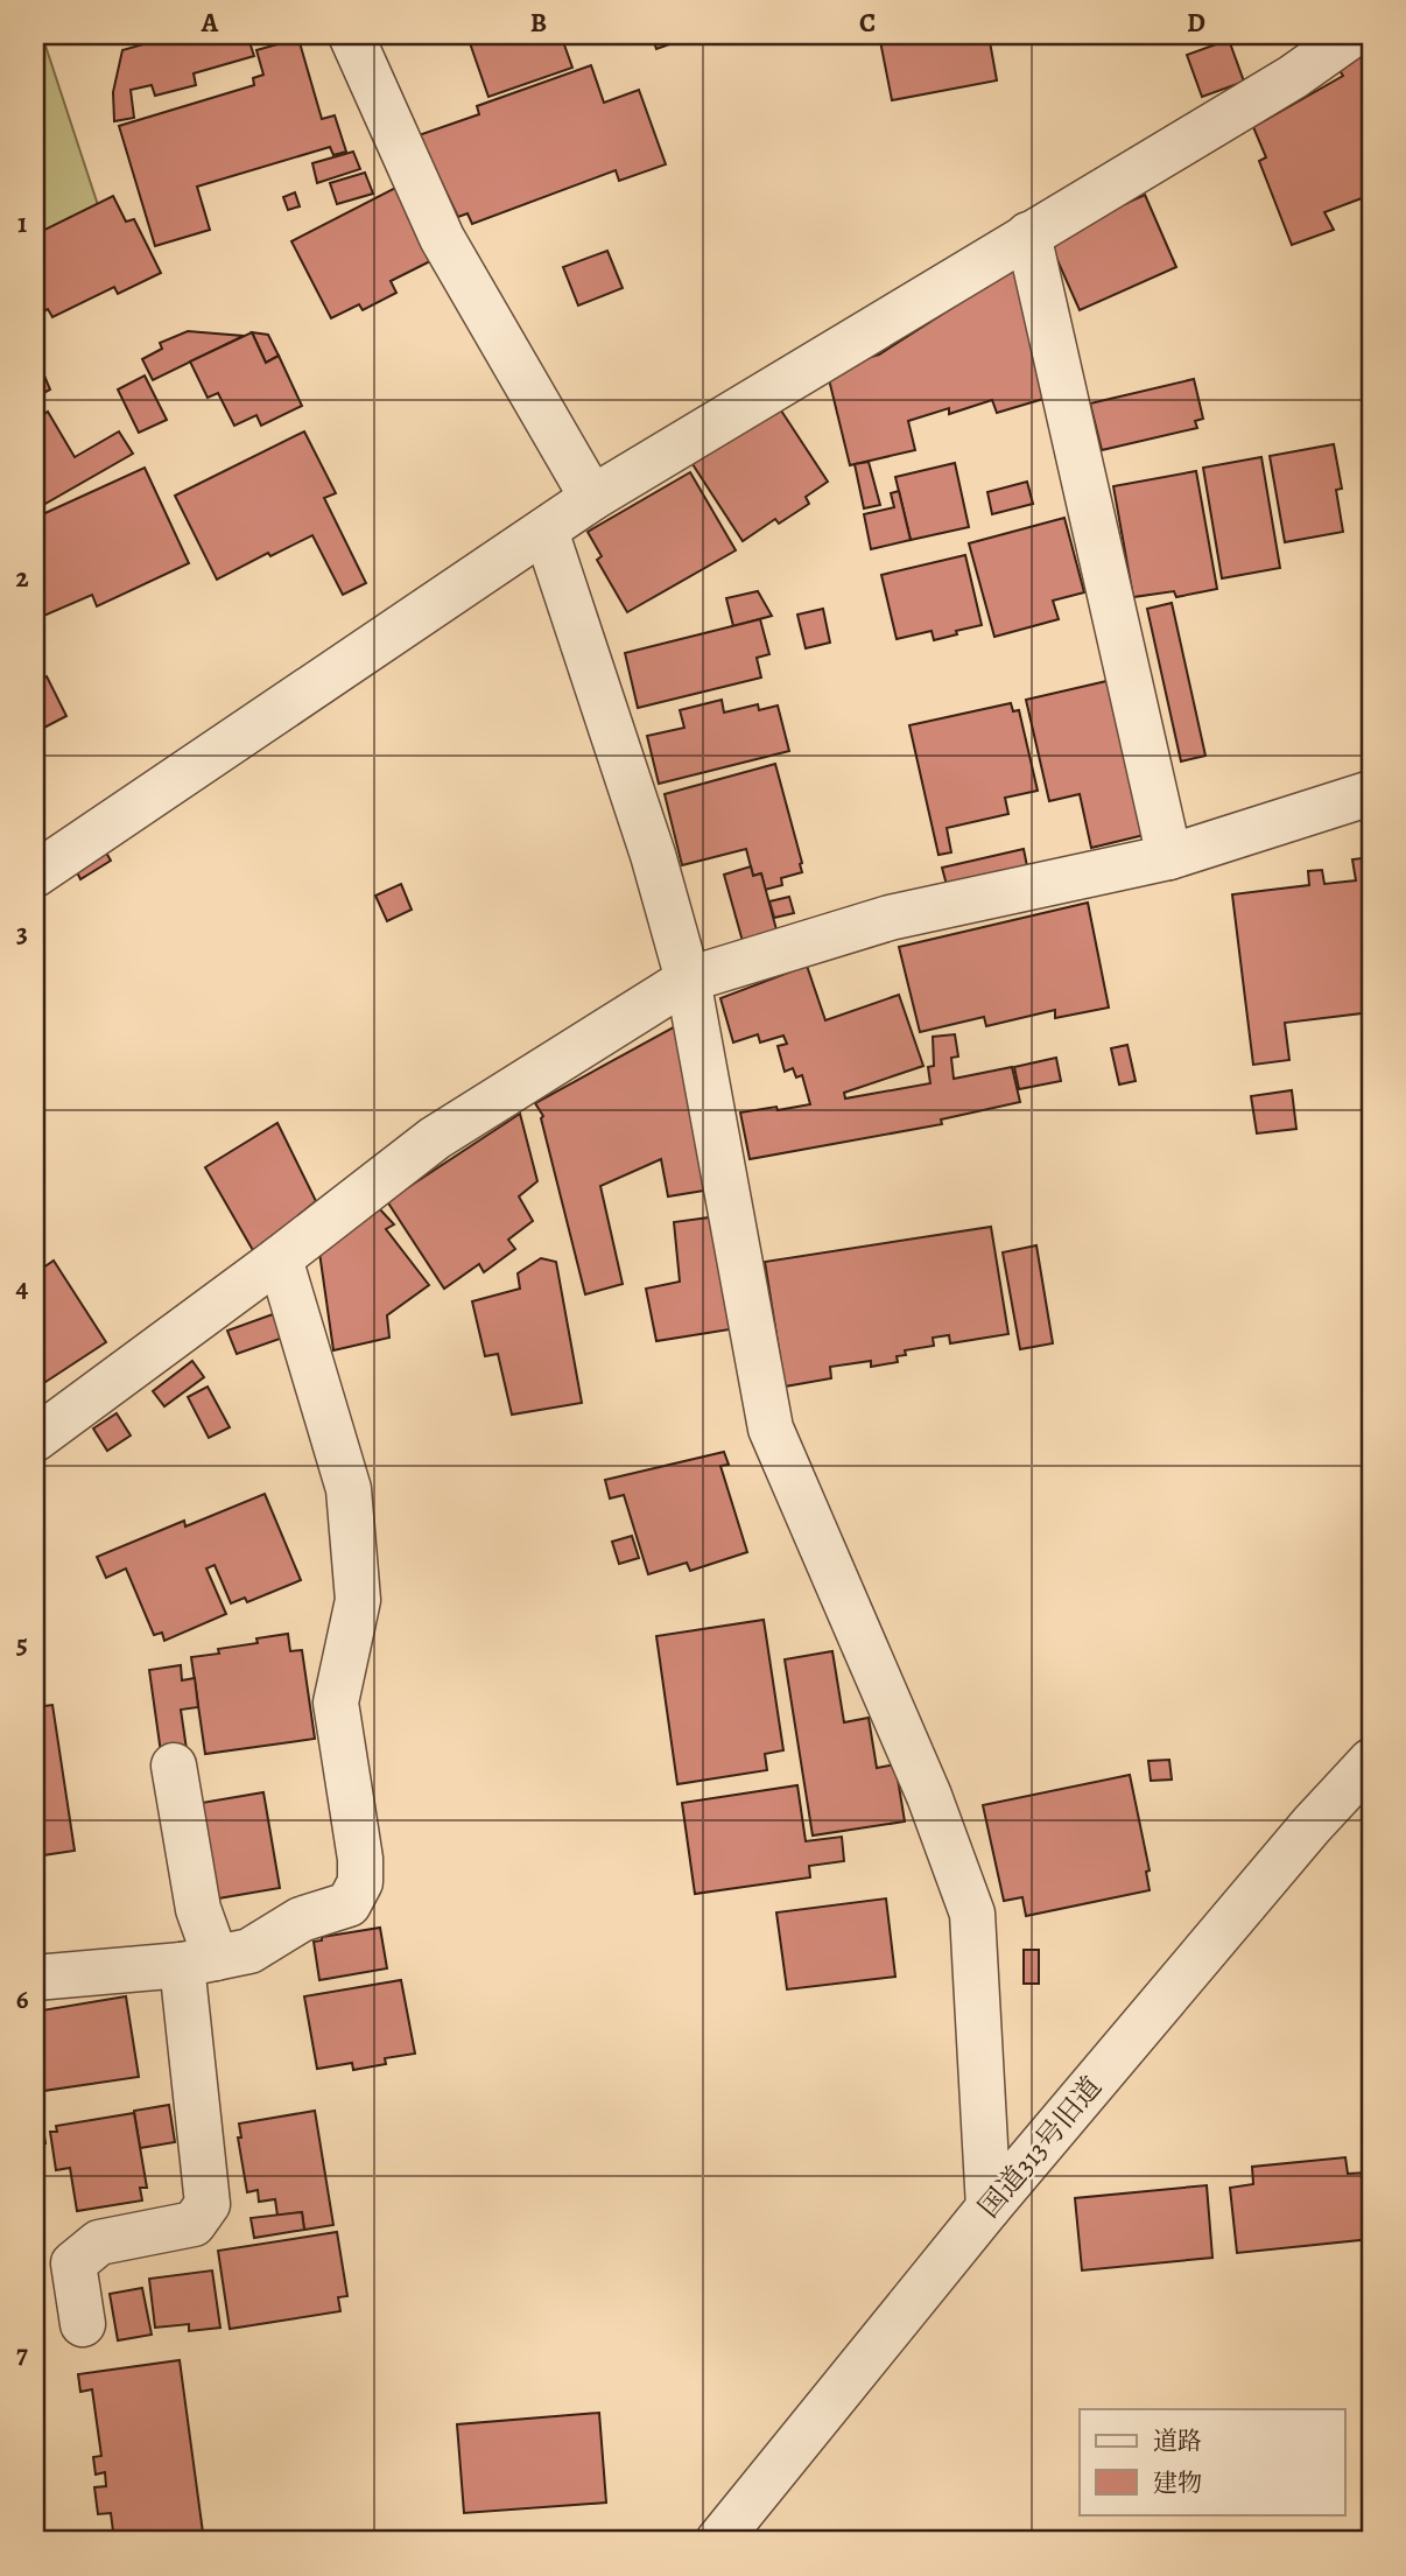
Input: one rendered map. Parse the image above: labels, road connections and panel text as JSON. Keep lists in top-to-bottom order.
{
  "streets": {
    "street": ["国道313号旧道"]
  },
  "legend": ["道路", "建物"],
  "grid": {
    "columns": [
      "A",
      "B",
      "C",
      "D"
    ],
    "rows": [
      "1",
      "2",
      "3",
      "4",
      "5",
      "6",
      "7"
    ]
  }
}
